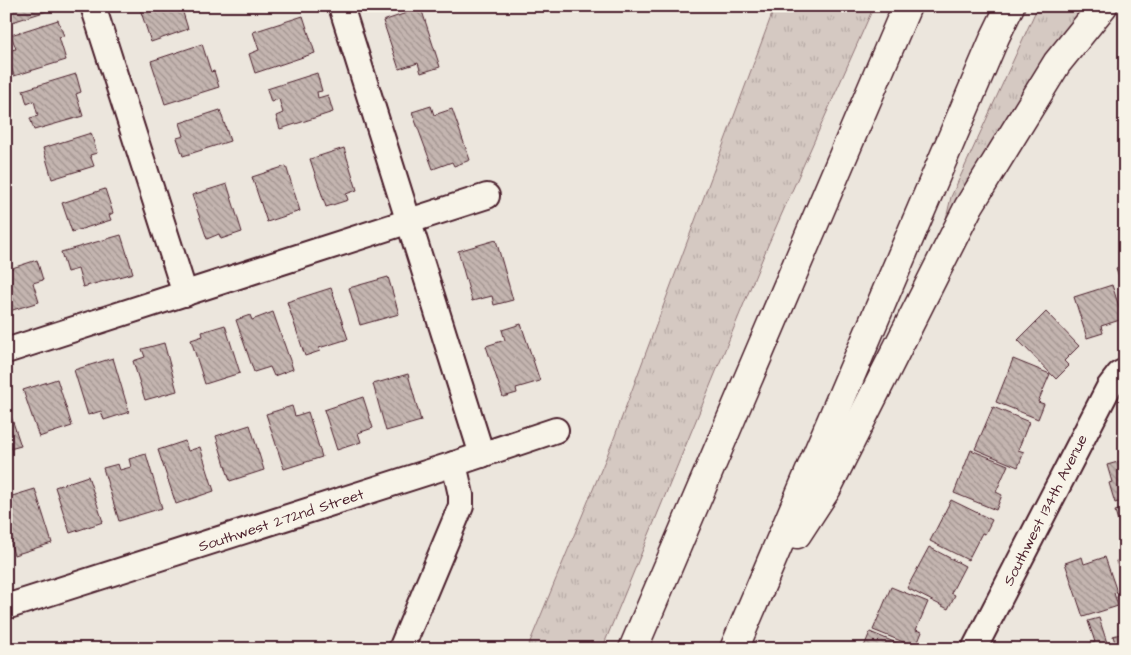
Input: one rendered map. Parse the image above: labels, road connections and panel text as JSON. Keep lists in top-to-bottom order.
{
  "streets": {
    "street": ["Southwest 134th Avenue", "Southwest 272nd Street"]
  }
}
